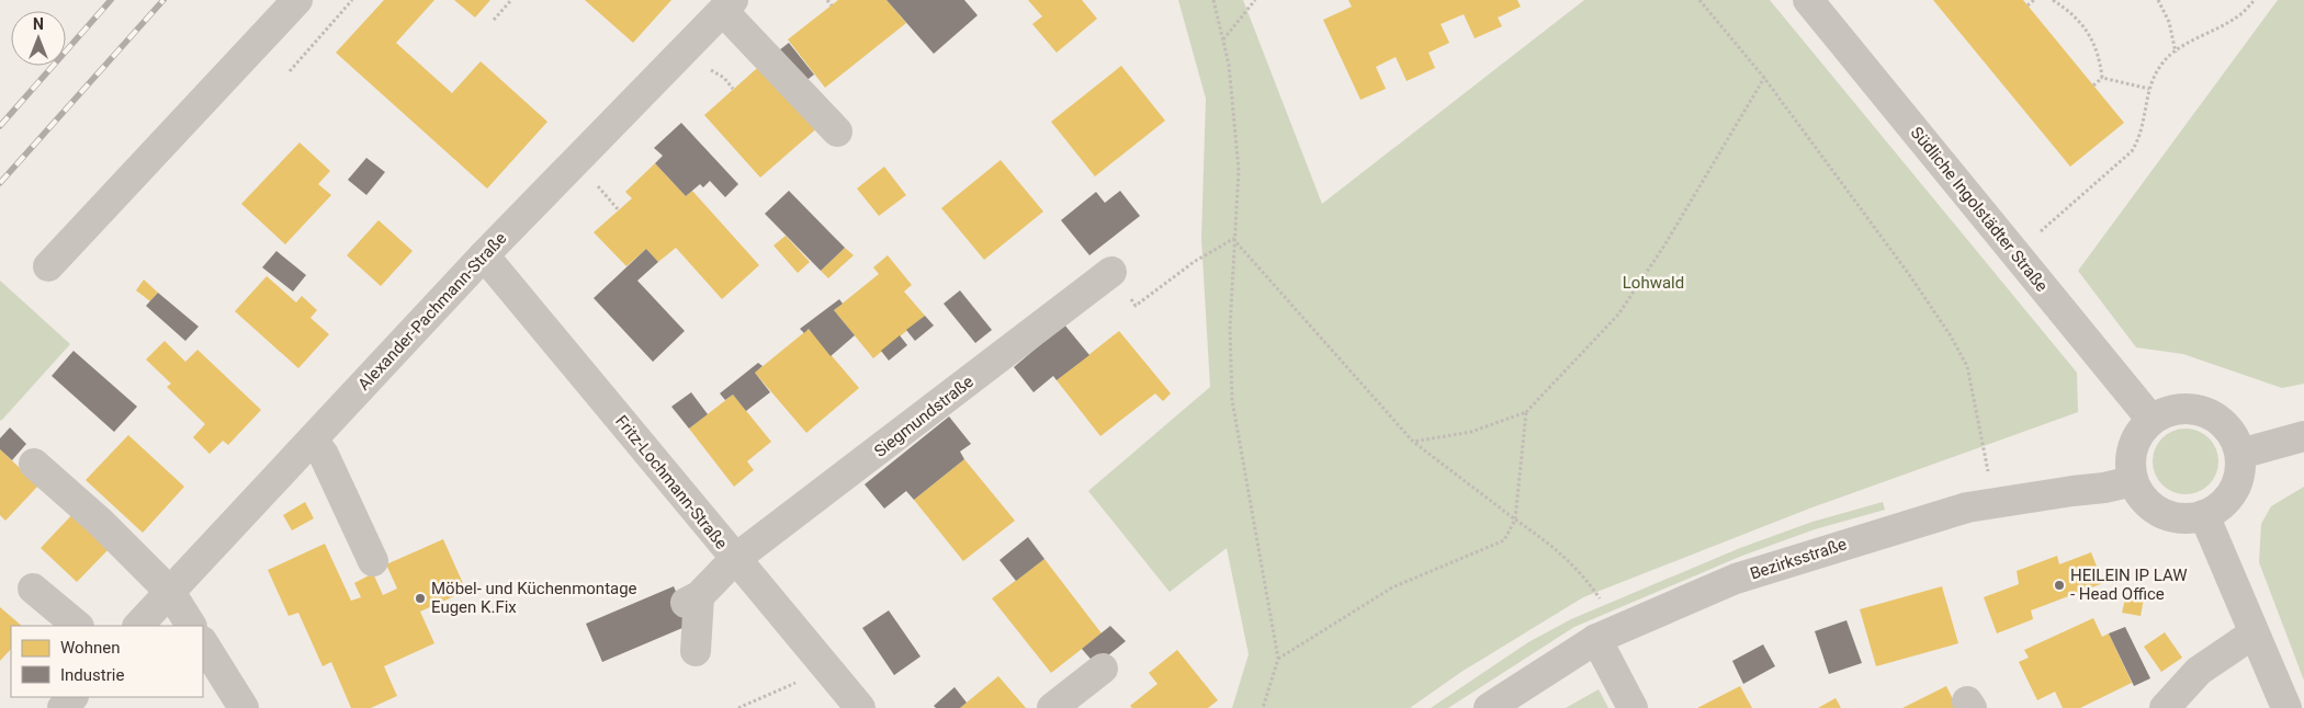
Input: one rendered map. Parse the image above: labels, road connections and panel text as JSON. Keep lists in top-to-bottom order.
{
  "streets": {
    "street": [
      "Südliche Ingolstädter Straße",
      "Alexander-Pachmann-Straße",
      "Siegmundstraße",
      "Fritz-Lochmann-Straße",
      "Bezirksstraße"
    ]
  },
  "crossings": [
    ["Südliche Ingolstädter Straße", "Bezirksstraße"],
    ["Alexander-Pachmann-Straße", "Fritz-Lochmann-Straße"],
    ["Siegmundstraße", "Fritz-Lochmann-Straße"]
  ],
  "parks": ["Lohwald"],
  "places": ["HEILEIN IP LAW - Head Office", "Möbel- und Küchenmontage Eugen K.Fix"],
  "legend": ["Wohnen", "Industrie"],
  "north": "top"
}
